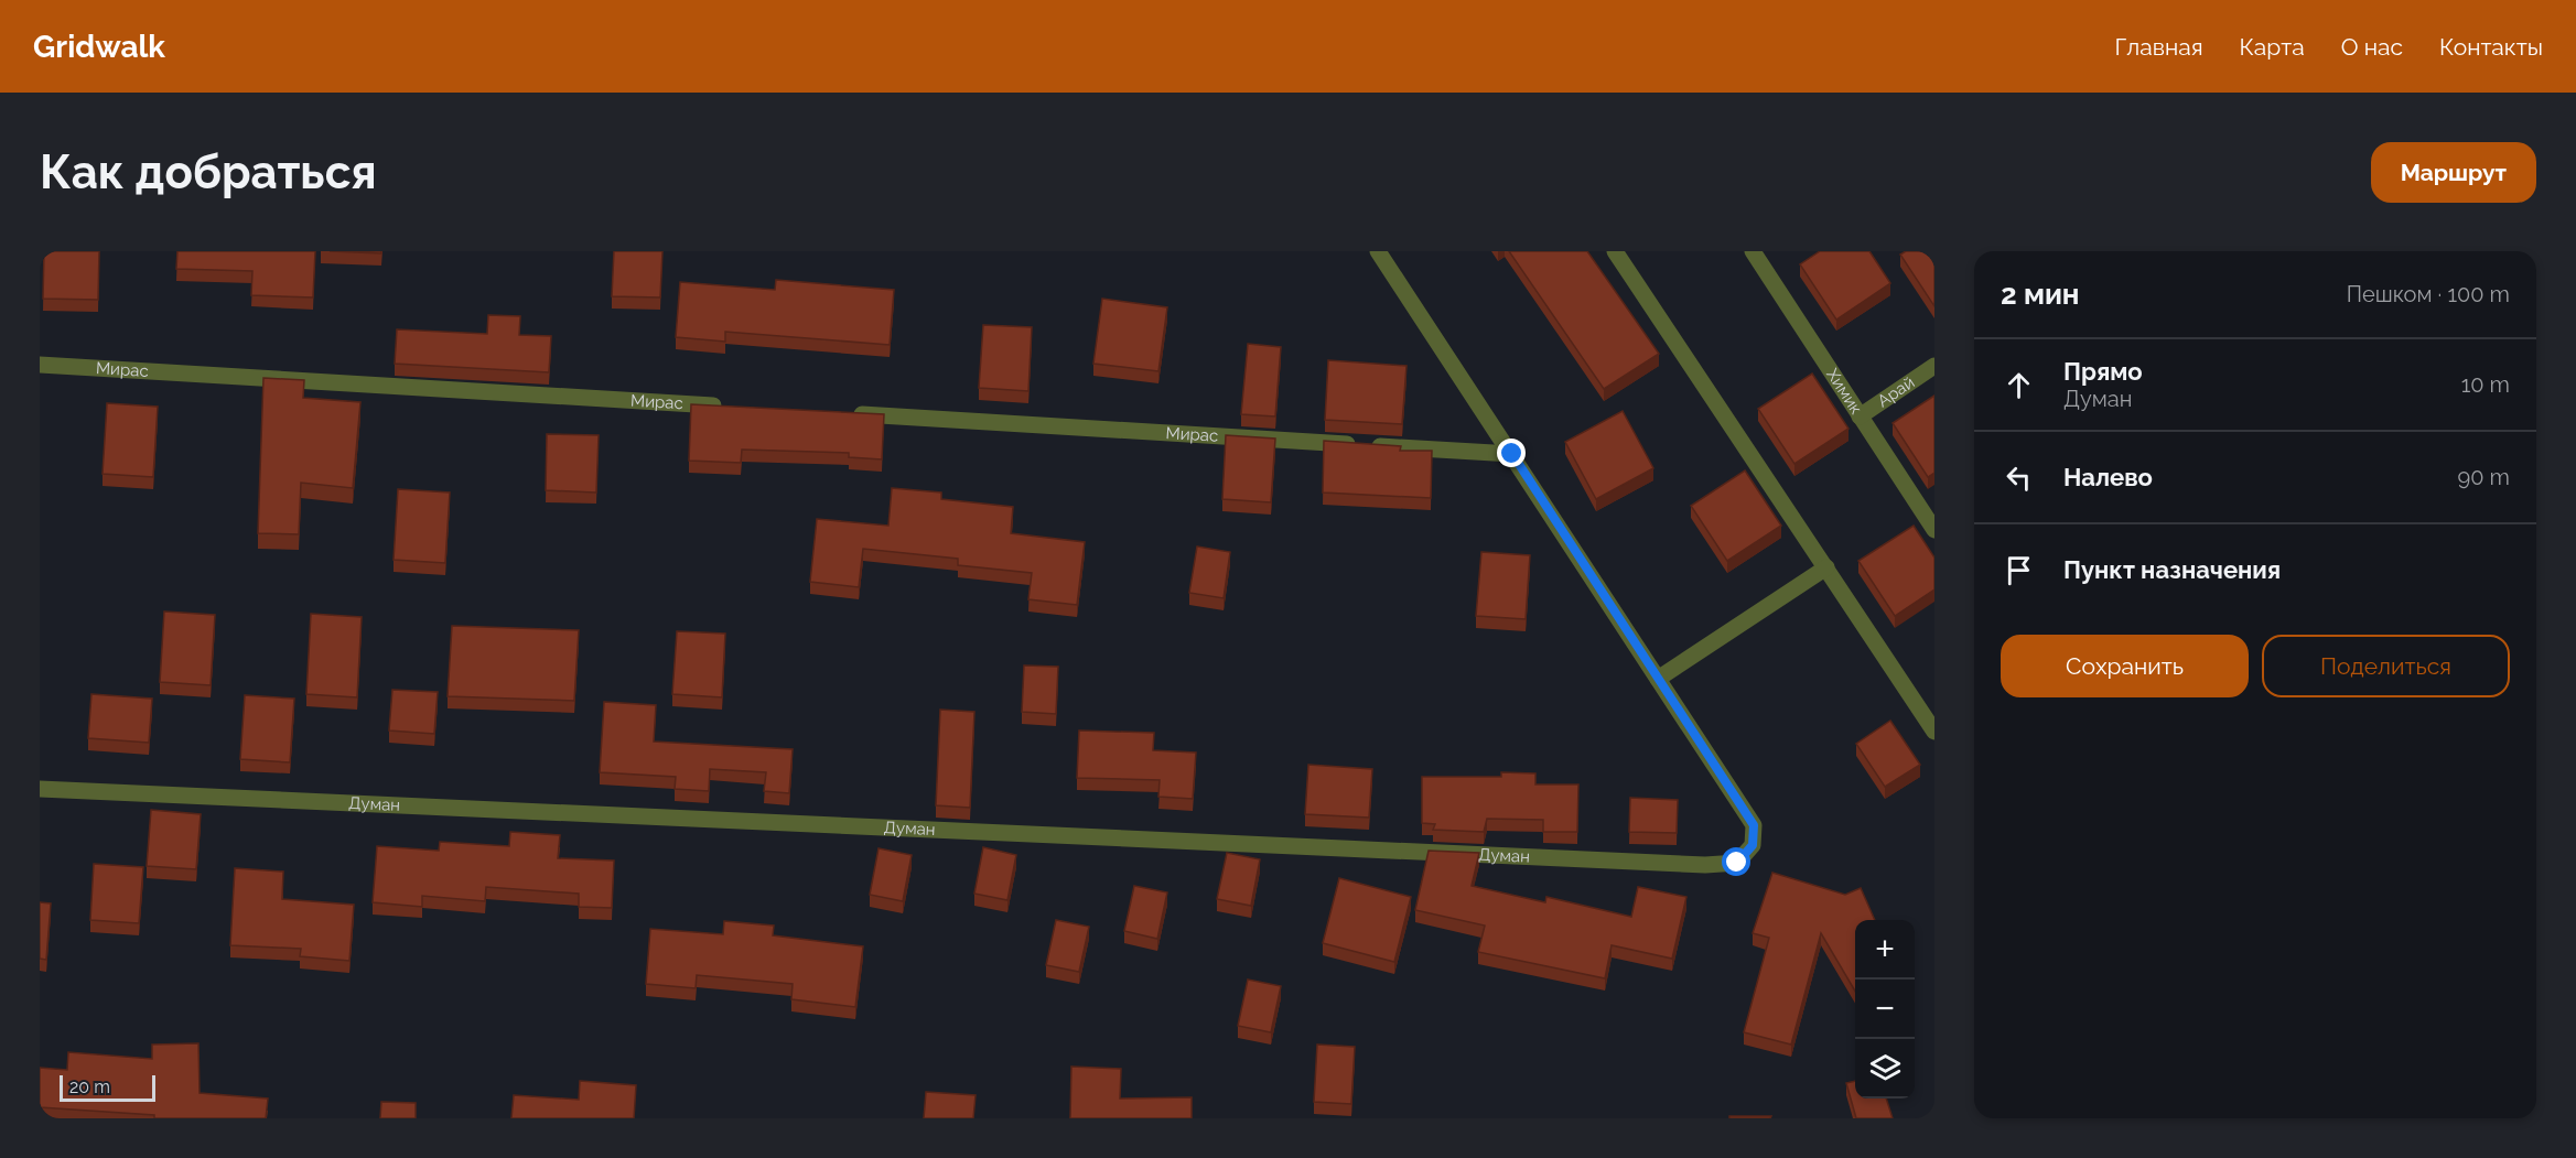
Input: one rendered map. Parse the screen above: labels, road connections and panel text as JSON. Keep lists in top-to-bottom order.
{
  "streets": {
    "street": [
      "Мирас",
      "Химик",
      "Арай",
      "Думан"
    ]
  },
  "crossings": [
    ["Химик", "Арай"]
  ],
  "scale_bar": "20 m",
  "page": {
    "header": "Gridwalk",
    "nav": [
      "Главная",
      "Карта",
      "О нас",
      "Контакты"
    ],
    "buttons": [
      "Маршрут",
      ["Сохранить", "Поделиться"]
    ],
    "title": "Как добраться",
    "heading": ["2 мин", "Пешком · 100 m"],
    "list": [
      ["Прямо", "Думан", "10 m"],
      ["Налево", "90 m"],
      "Пункт назначения"
    ],
    "map_buttons": ["+", "−"],
    "scale": "20 m"
  }
}
